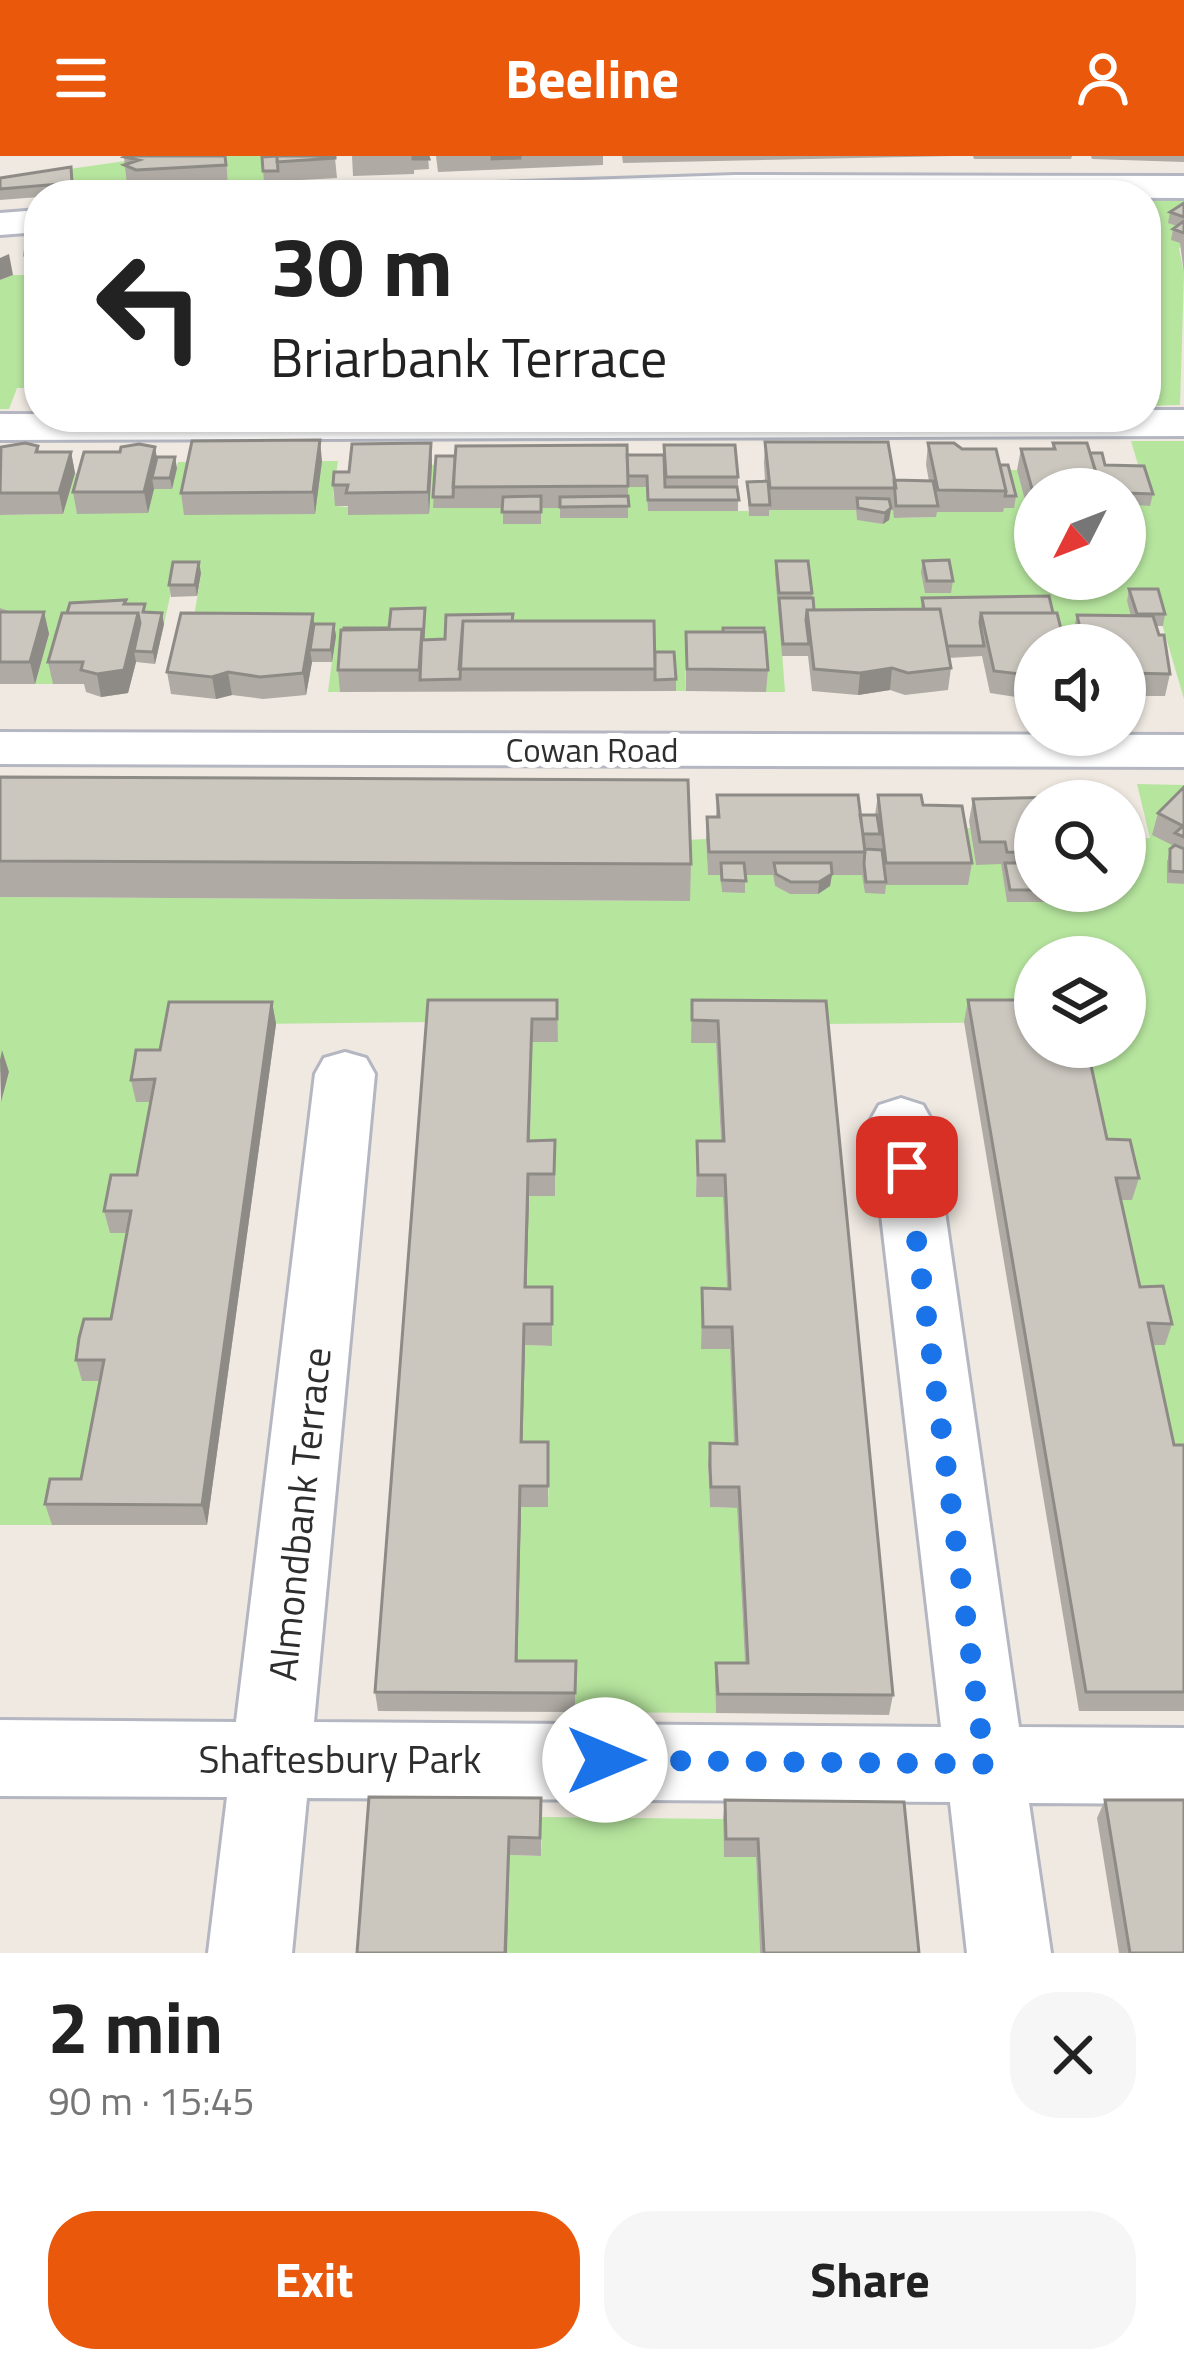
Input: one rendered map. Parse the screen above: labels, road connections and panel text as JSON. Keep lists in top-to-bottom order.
{
  "streets": {
    "street": ["Cowan Road", "Almondbank Terrace", "Shaftesbury Park"]
  },
  "crossings": [
    ["Almondbank Terrace", "Shaftesbury Park"]
  ],
  "north": "bottom left",
  "page": {
    "header": "Beeline",
    "turn": ["30 m", "Briarbank Terrace"],
    "heading": ["2 min", "90 m · 15:45"],
    "buttons": ["Exit", "Share"]
  }
}
